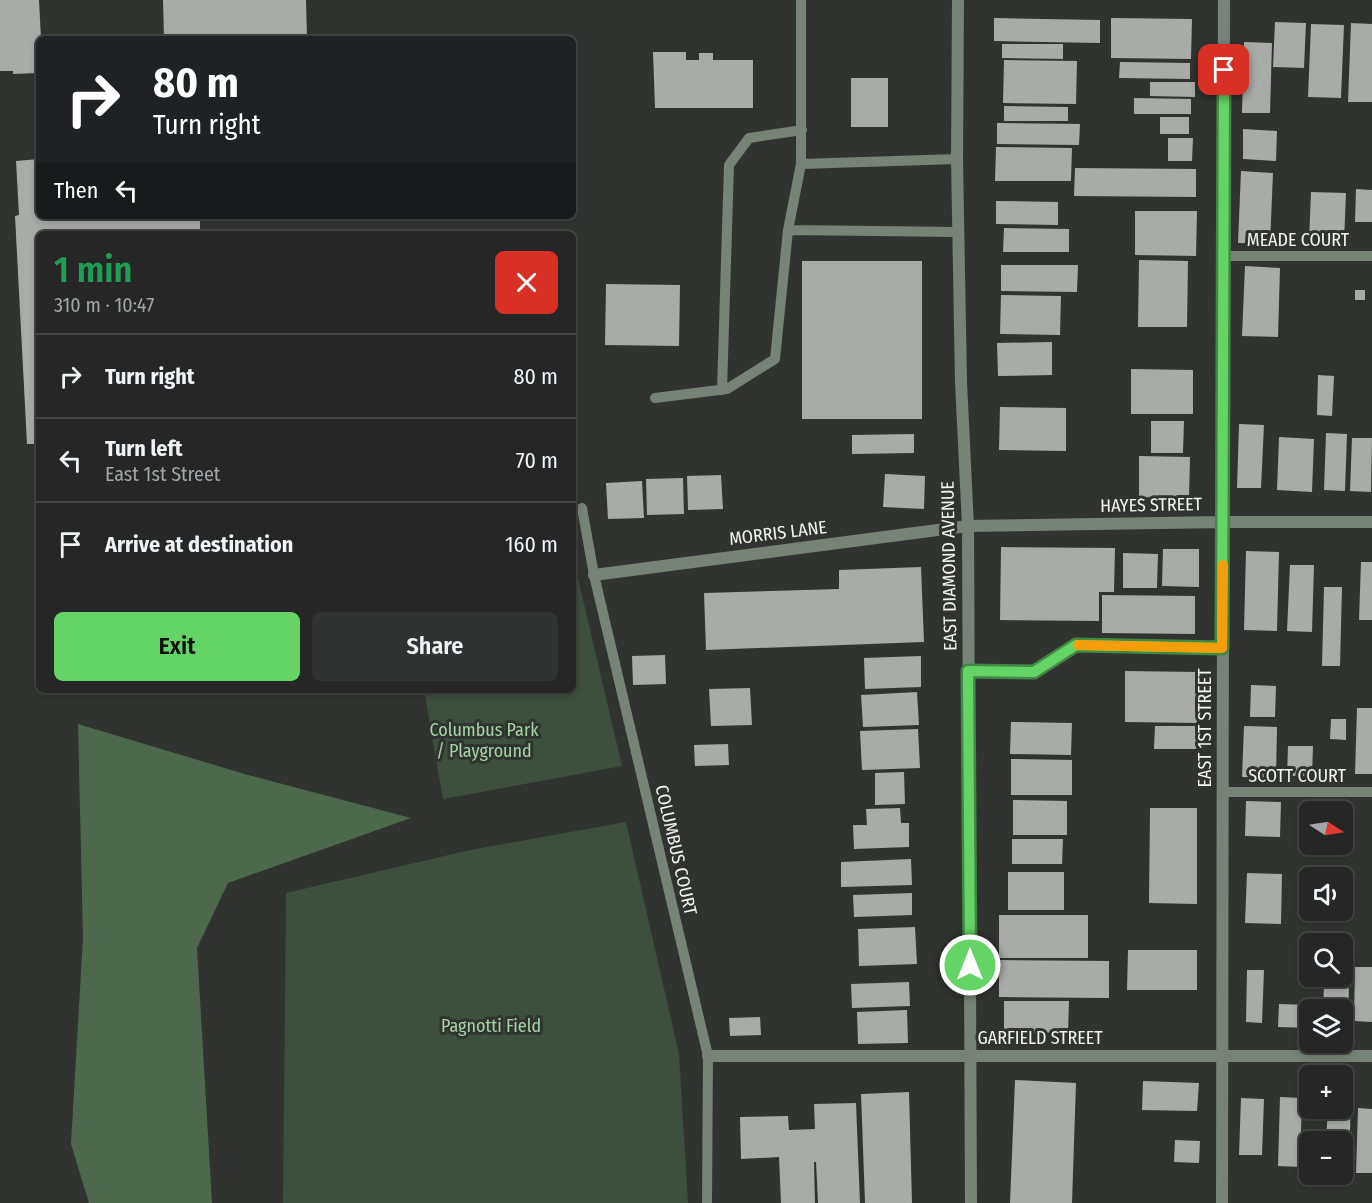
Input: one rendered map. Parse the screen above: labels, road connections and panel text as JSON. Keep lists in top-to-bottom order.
{
  "streets": {
    "street": [
      "HAYES STREET",
      "MORRIS LANE",
      "EAST DIAMOND AVENUE",
      "EAST 1ST STREET",
      "GARFIELD STREET"
    ],
    "lane": ["MEADE COURT", "SCOTT COURT", "COLUMBUS COURT"]
  },
  "crossings": [
    ["MEADE COURT", "EAST 1ST STREET"],
    ["HAYES STREET", "MORRIS LANE"],
    ["HAYES STREET", "EAST DIAMOND AVENUE"],
    ["HAYES STREET", "EAST 1ST STREET"],
    ["MORRIS LANE", "EAST DIAMOND AVENUE"],
    ["MORRIS LANE", "COLUMBUS COURT"],
    ["EAST DIAMOND AVENUE", "GARFIELD STREET"],
    ["EAST 1ST STREET", "SCOTT COURT"],
    ["EAST 1ST STREET", "GARFIELD STREET"],
    ["COLUMBUS COURT", "GARFIELD STREET"]
  ],
  "parks": ["Columbus Park / Playground", "Pagnotti Field"],
  "north": "right",
  "page": {
    "turn": ["80 m", "Turn right"],
    "then": "Then",
    "heading": ["1 min", "310 m · 10:47"],
    "list": [
      {
        "name": "Turn right",
        "value": "80 m"
      },
      {
        "name": "Turn left",
        "note": "East 1st Street",
        "value": "70 m"
      },
      {
        "name": "Arrive at destination",
        "value": "160 m"
      }
    ],
    "buttons": ["Exit", "Share"],
    "map_buttons": ["+", "−"]
  }
}
